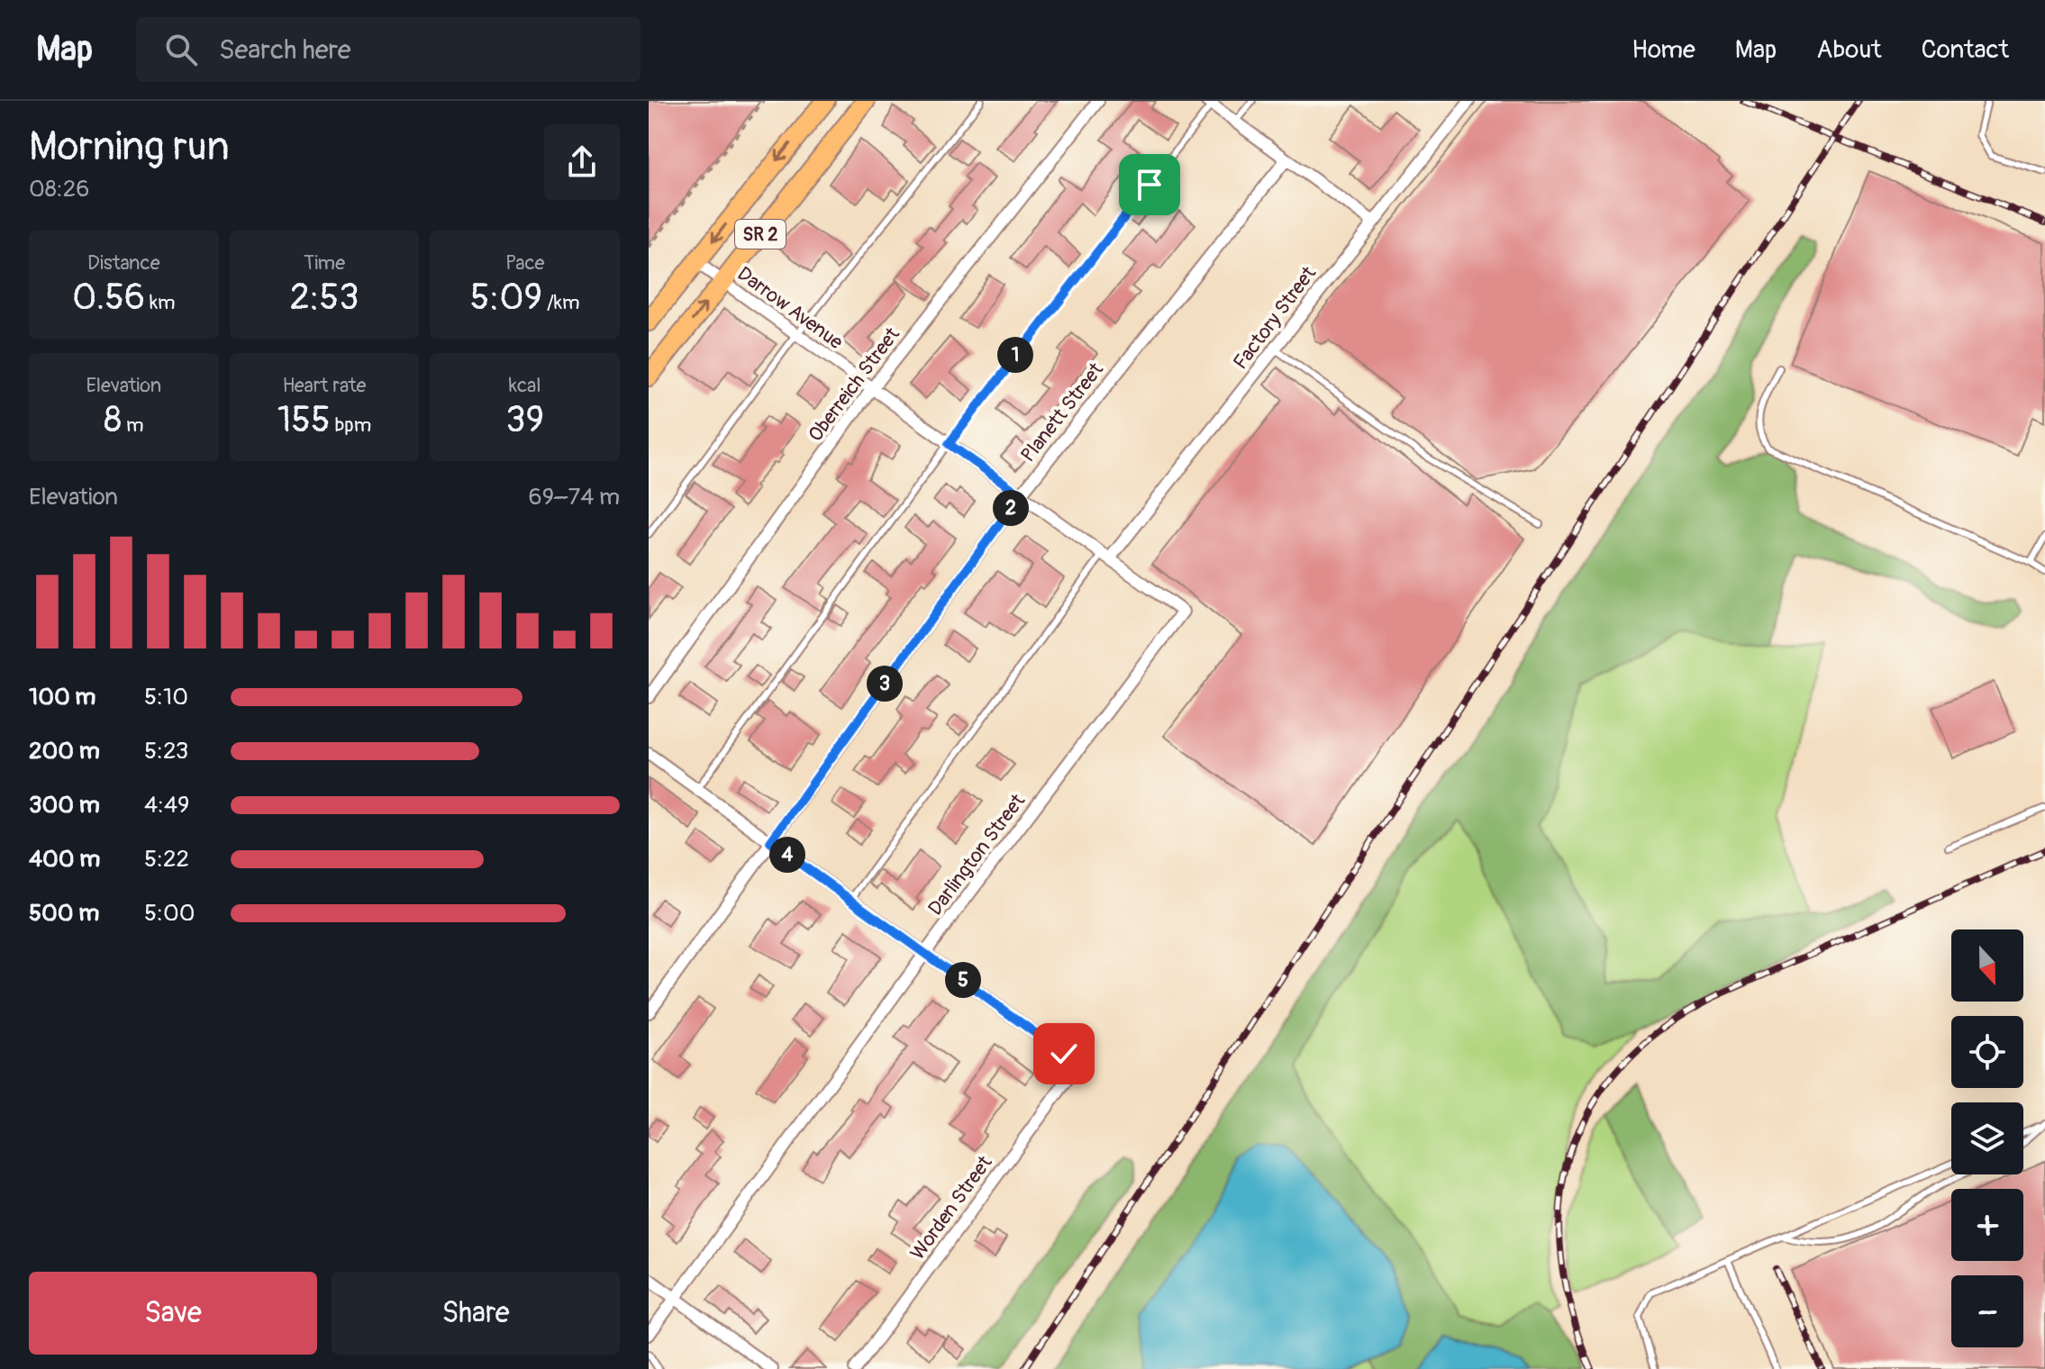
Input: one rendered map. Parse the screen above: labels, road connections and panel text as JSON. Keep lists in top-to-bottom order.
{
  "streets": {
    "main road": ["SR 2"],
    "street": [
      "Darrow Avenue",
      "Factory Street",
      "Oberreich Street",
      "Planett Street",
      "Darlington Street",
      "Worden Street"
    ]
  },
  "crossings": [
    ["SR 2", "Darrow Avenue"],
    ["Darrow Avenue", "Factory Street"],
    ["Darrow Avenue", "Oberreich Street"],
    ["Darrow Avenue", "Planett Street"],
    ["Darrow Avenue", "Darlington Street"],
    ["Factory Street", "Darlington Street"],
    ["Darlington Street", "Worden Street"]
  ],
  "north": "bottom",
  "page": {
    "header": "Map",
    "search": "Search here",
    "nav": [
      "Home",
      "Map",
      "About",
      "Contact"
    ],
    "heading": ["Morning run", "08:26"],
    "stats": [
      ["Distance", "0.56 km"],
      ["Time", "2:53"],
      ["Pace", "5:09 /km"],
      ["Elevation", "8 m"],
      ["Heart rate", "155 bpm"],
      ["kcal", "39"]
    ],
    "pins": [
      "1",
      "2",
      "3",
      "4",
      "5"
    ],
    "chart": ["Elevation", "69–74 m"],
    "list": [
      {
        "name": "100 m",
        "note": "5:10"
      },
      {
        "name": "200 m",
        "note": "5:23"
      },
      {
        "name": "300 m",
        "note": "4:49"
      },
      {
        "name": "400 m",
        "note": "5:22"
      },
      {
        "name": "500 m",
        "note": "5:00"
      }
    ],
    "map_buttons": ["+", "−"],
    "buttons": ["Save", "Share"]
  }
}
